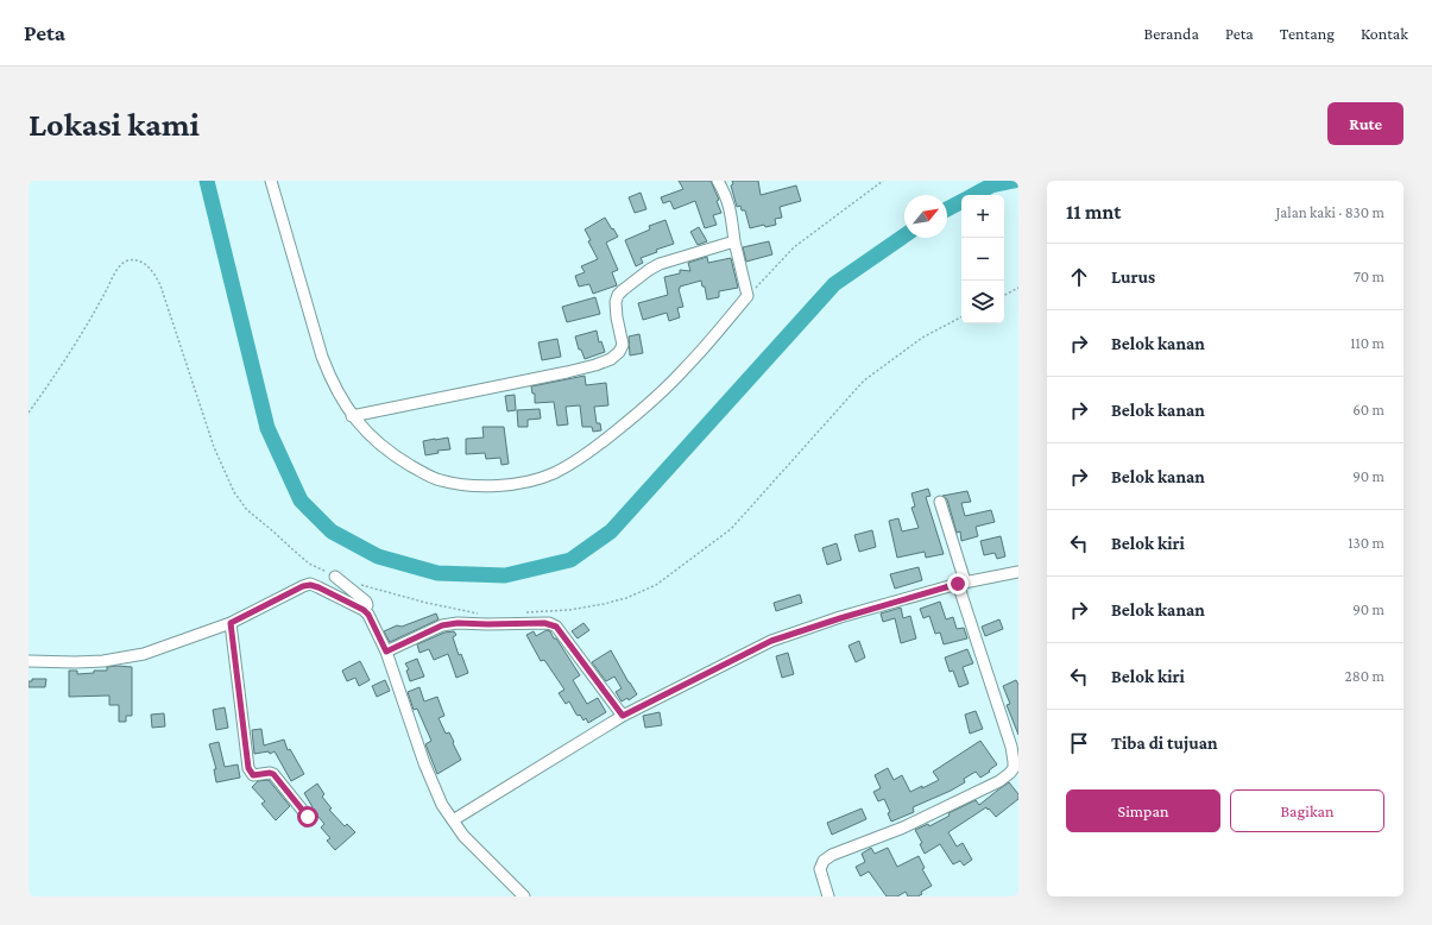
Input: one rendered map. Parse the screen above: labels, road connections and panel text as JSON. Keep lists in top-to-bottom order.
{
  "north": "top right",
  "page": {
    "header": "Peta",
    "nav": [
      "Beranda",
      "Peta",
      "Tentang",
      "Kontak"
    ],
    "buttons": [
      "Rute",
      ["Simpan", "Bagikan"]
    ],
    "title": "Lokasi kami",
    "heading": ["11 mnt", "Jalan kaki · 830 m"],
    "map_buttons": ["+", "−"],
    "list": [
      ["Lurus", "70 m"],
      ["Belok kanan", "110 m"],
      ["Belok kanan", "60 m"],
      ["Belok kanan", "90 m"],
      ["Belok kiri", "130 m"],
      ["Belok kanan", "90 m"],
      ["Belok kiri", "280 m"],
      "Tiba di tujuan"
    ]
  }
}
